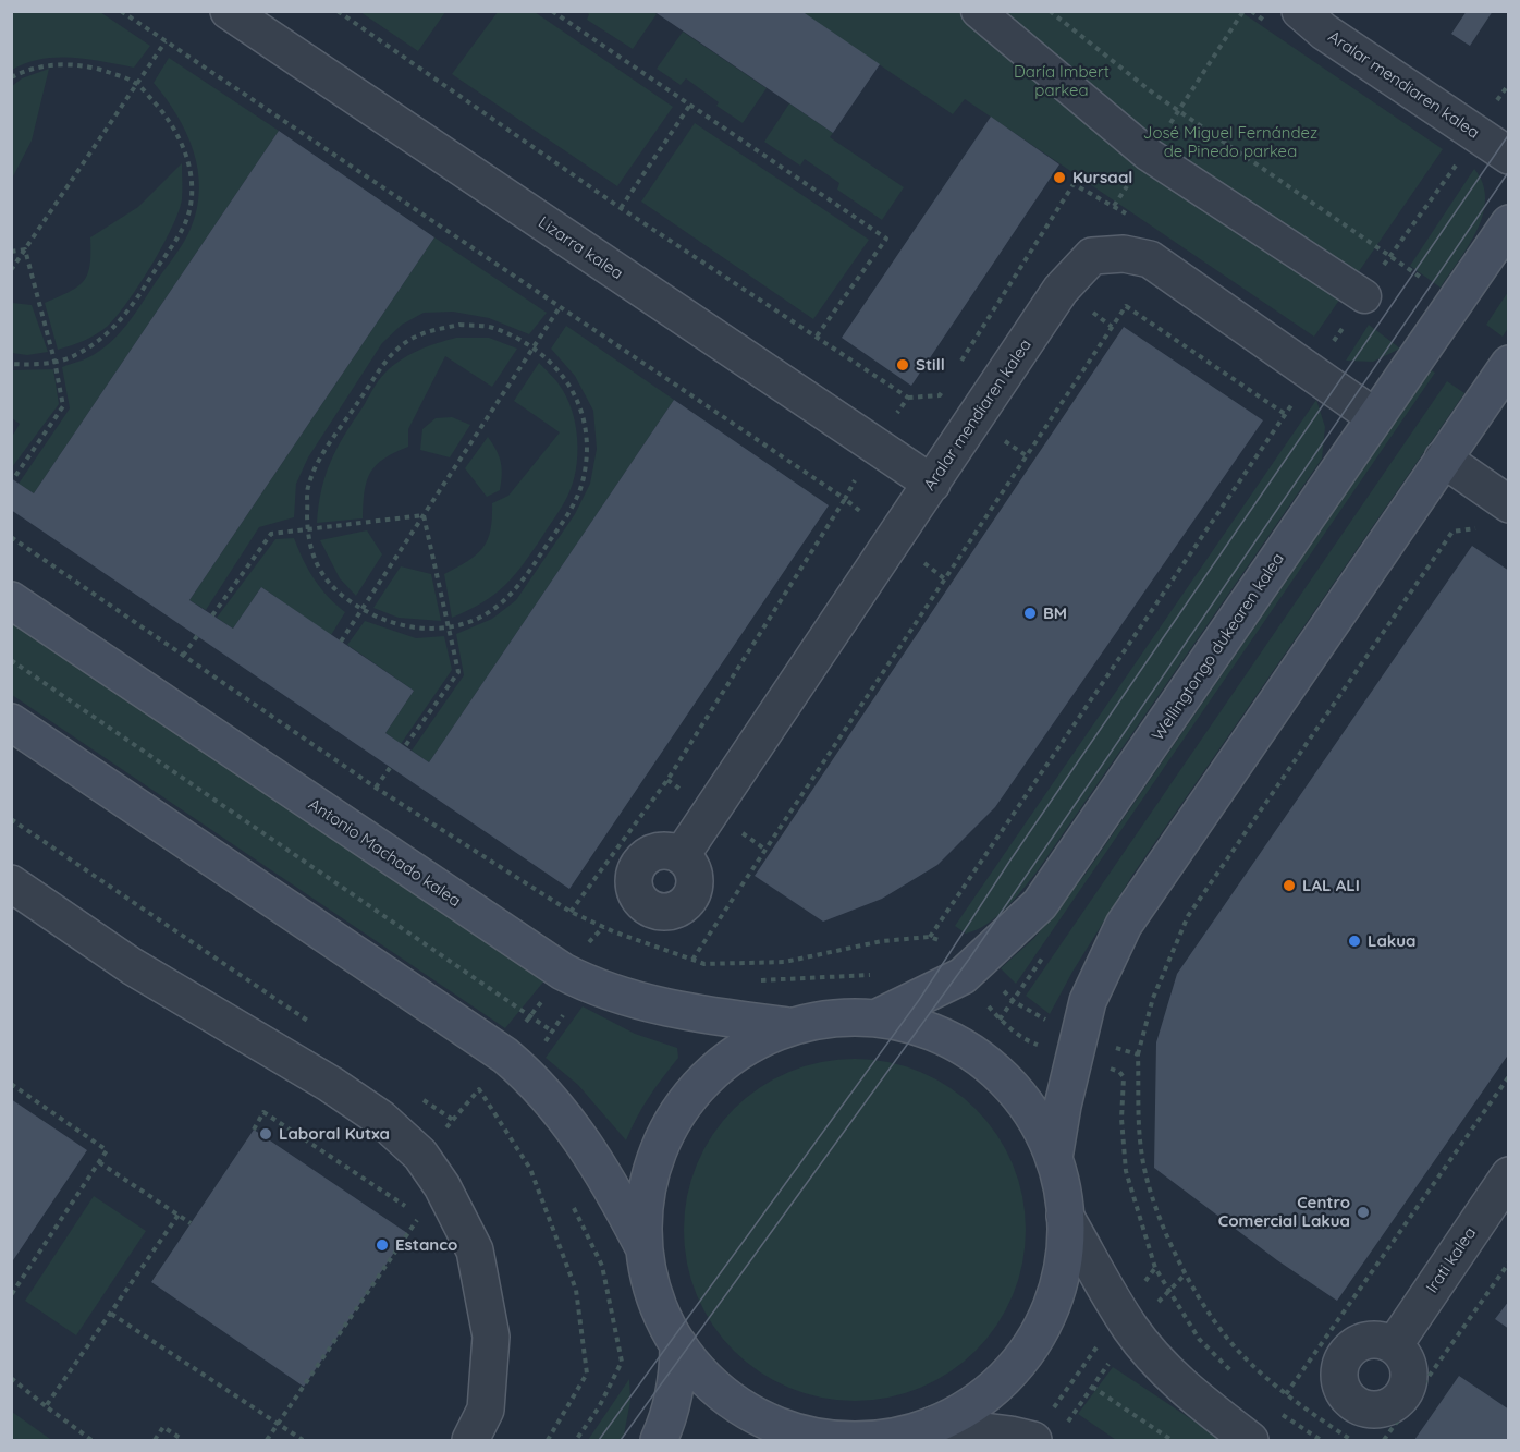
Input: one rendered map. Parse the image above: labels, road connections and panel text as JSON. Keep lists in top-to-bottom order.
{
  "streets": {
    "main road": ["Wellingtongo dukearen kalea", "Antonio Machado kalea"],
    "street": ["Aralar mendiaren kalea", "Lizarra kalea", "Irati kalea"]
  },
  "crossings": [
    ["Aralar mendiaren kalea", "Lizarra kalea"],
    ["Aralar mendiaren kalea", "Wellingtongo dukearen kalea"]
  ],
  "parks": ["Daría Imbert parkea", "José Miguel Fernández de Pinedo parkea"],
  "places": [
    "Kursaal",
    "Still",
    "BM",
    "LAL ALI",
    "Lakua",
    "Laboral Kutxa",
    "Centro Comercial Lakua",
    "Estanco"
  ]
}
